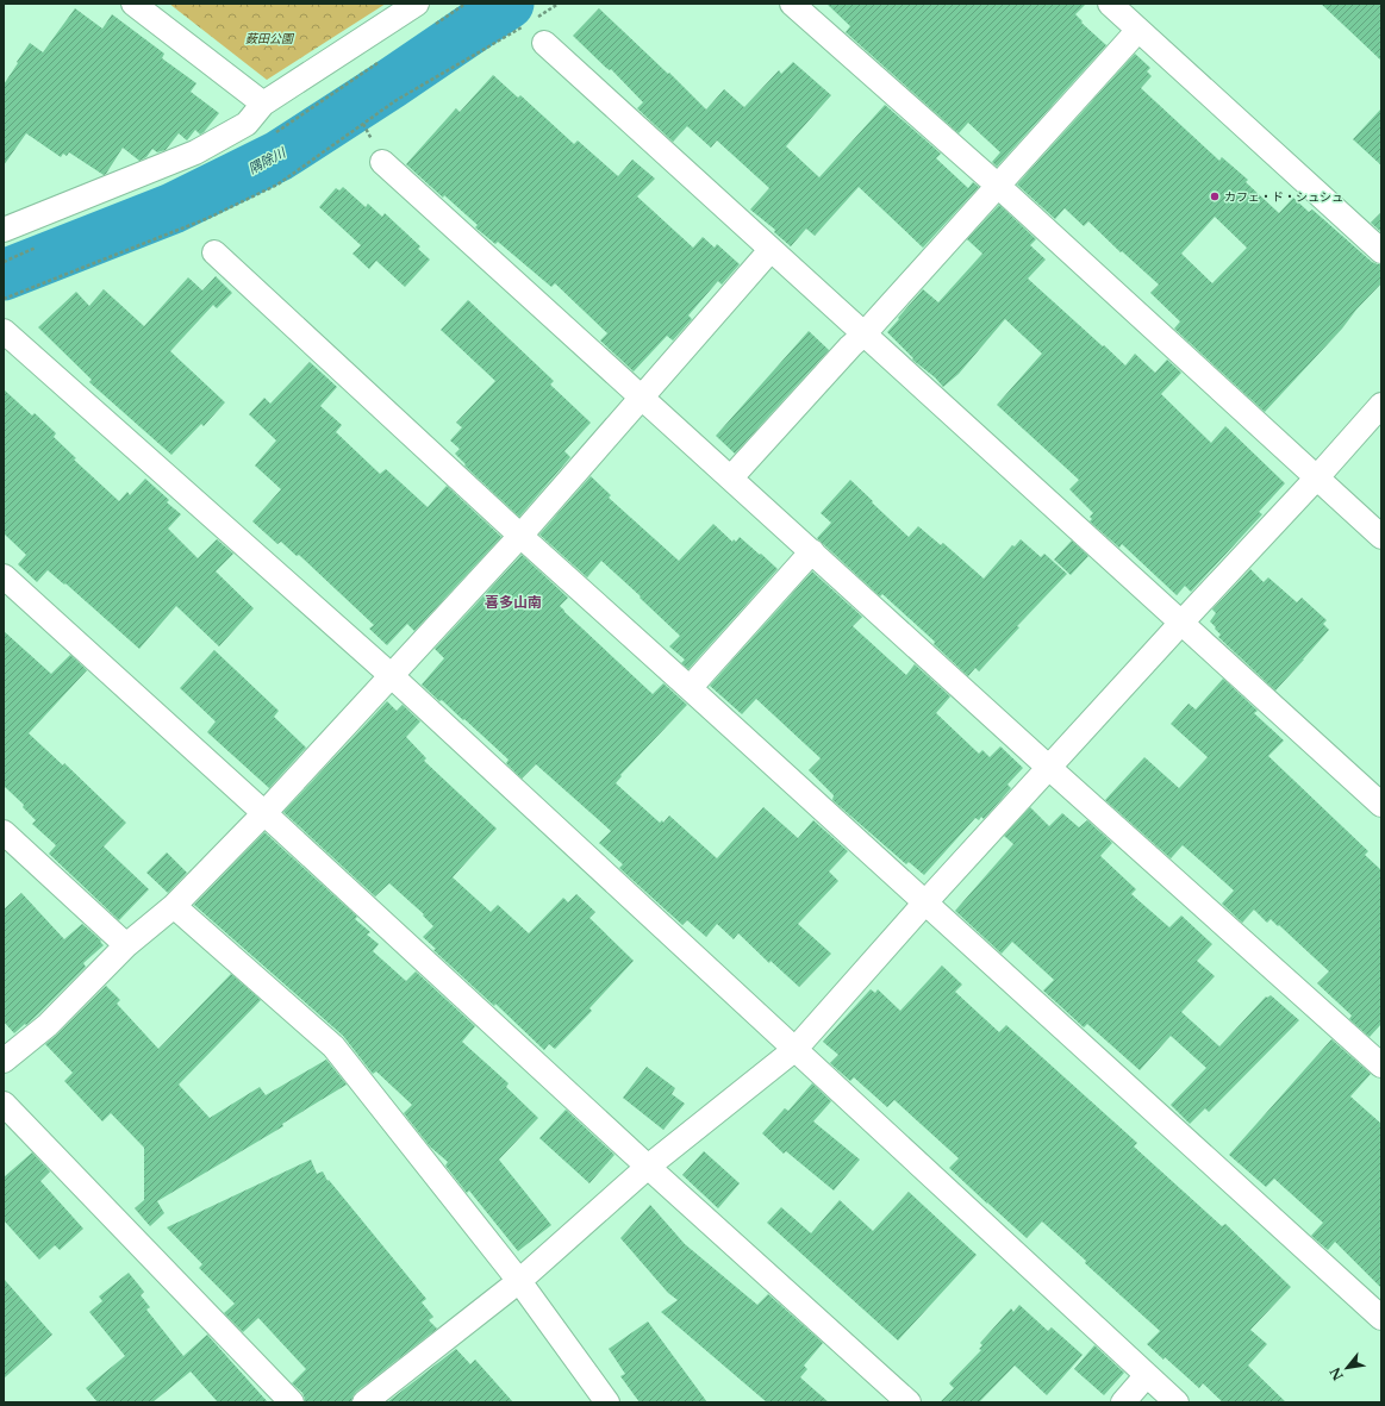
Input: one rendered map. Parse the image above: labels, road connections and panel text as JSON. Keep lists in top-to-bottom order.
{
  "districts": ["喜多山南"],
  "water": ["隅除川"],
  "parks": ["薮田公園"],
  "places": ["カフェ・ド・シュシュ"],
  "north": "bottom left"
}
